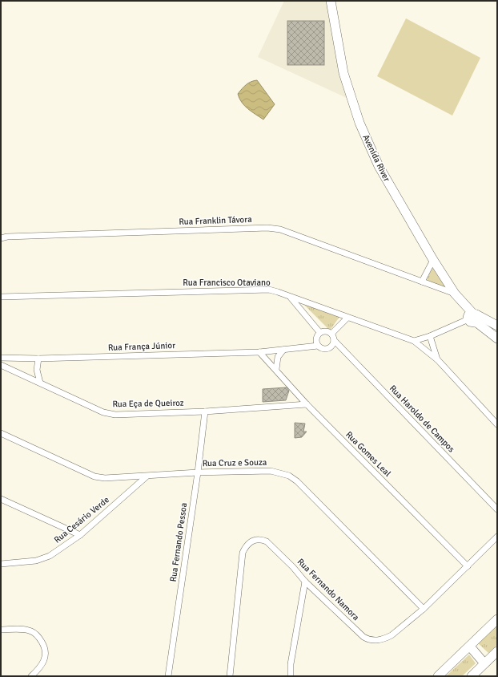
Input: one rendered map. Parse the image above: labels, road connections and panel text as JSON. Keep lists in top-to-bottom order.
{
  "streets": {
    "street": [
      "Avenida River",
      "Rua Franklin Távora",
      "Rua Francisco Otaviano",
      "Rua França Júnior",
      "Rua Eça de Queiroz",
      "Rua Haroldo de Campos",
      "Rua Gomes Leal",
      "Rua Cruz e Souza",
      "Rua Cesário Verde",
      "Rua Fernando Pessoa",
      "Rua Fernando Namora"
    ]
  },
  "crossings": [
    ["Avenida River", "Rua Franklin Távora"],
    ["Rua França Júnior", "Rua Haroldo de Campos"],
    ["Rua França Júnior", "Rua Gomes Leal"],
    ["Rua Eça de Queiroz", "Rua Gomes Leal"],
    ["Rua Eça de Queiroz", "Rua Fernando Pessoa"],
    ["Rua Gomes Leal", "Rua Fernando Namora"],
    ["Rua Cruz e Souza", "Rua Cesário Verde"],
    ["Rua Cruz e Souza", "Rua Fernando Pessoa"],
    ["Rua Cruz e Souza", "Rua Fernando Namora"]
  ]
}
